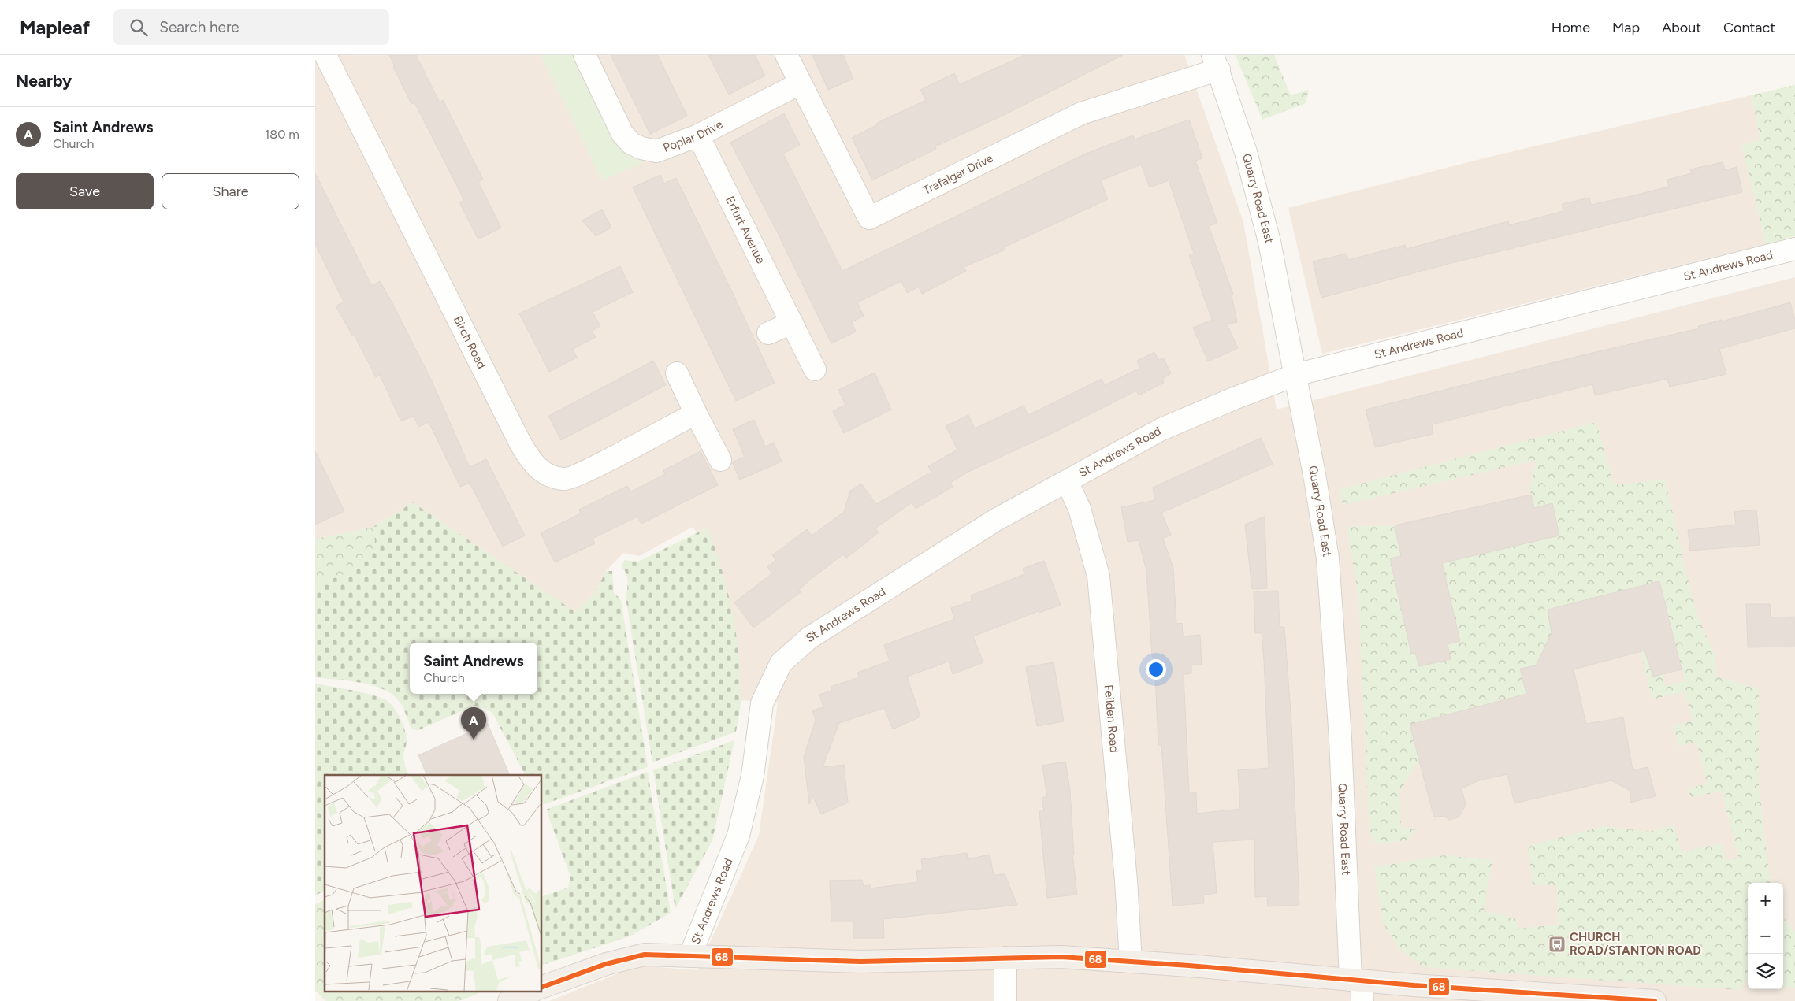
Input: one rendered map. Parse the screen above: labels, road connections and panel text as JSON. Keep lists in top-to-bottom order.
{
  "streets": {
    "street": [
      "Poplar Drive",
      "Trafalgar Drive",
      "Quarry Road East",
      "Erfurt Avenue",
      "St Andrews Road",
      "Birch Road",
      "Feilden Road"
    ]
  },
  "crossings": [
    ["Poplar Drive", "Trafalgar Drive"],
    ["Poplar Drive", "Erfurt Avenue"],
    ["Trafalgar Drive", "Quarry Road East"],
    ["Quarry Road East", "St Andrews Road"],
    ["St Andrews Road", "Feilden Road"]
  ],
  "places": {
    "bus stop": ["CHURCH ROAD/STANTON ROAD"]
  },
  "lines": ["transit line 68"],
  "page": {
    "header": "Mapleaf",
    "search": "Search here",
    "nav": [
      "Home",
      "Map",
      "About",
      "Contact"
    ],
    "heading": "Nearby",
    "list": [
      {
        "mark": "A",
        "name": "Saint Andrews",
        "note": "Church",
        "value": "180 m"
      }
    ],
    "buttons": ["Save", "Share"],
    "popup": ["Saint Andrews", "Church"],
    "pins": "A",
    "map_buttons": ["+", "−"]
  }
}
